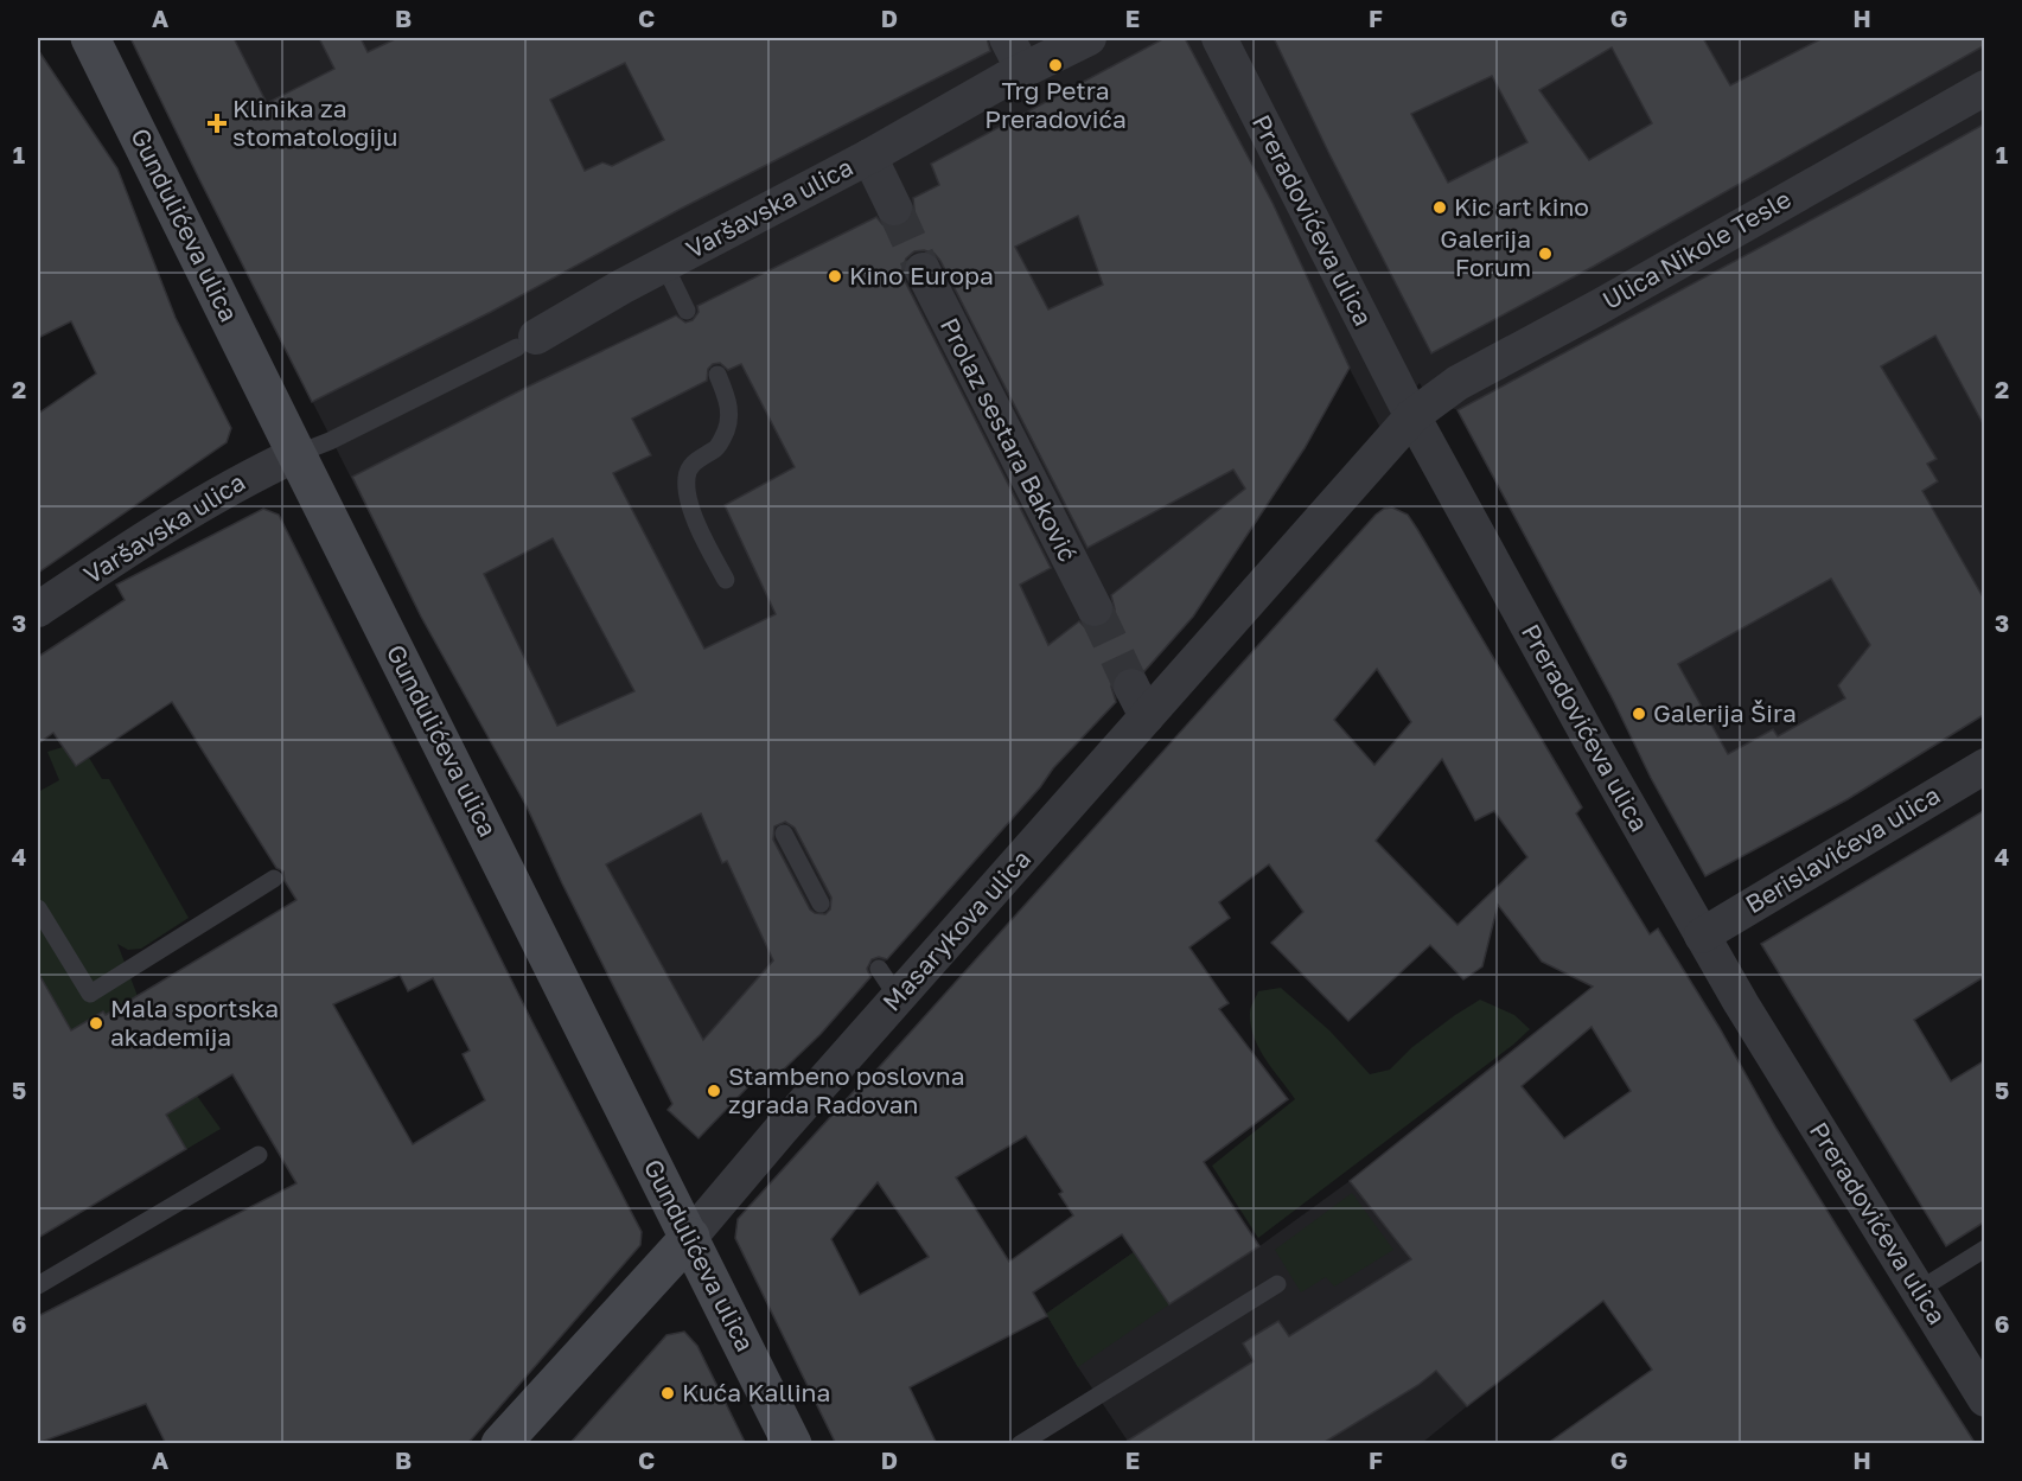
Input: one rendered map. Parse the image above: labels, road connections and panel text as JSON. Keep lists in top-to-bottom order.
{
  "streets": {
    "street": [
      "Varšavska ulica",
      "Preradovićeva ulica",
      "Gundulićeva ulica",
      "Ulica Nikole Tesle",
      "Prolaz sestara Baković",
      "Berislavićeva ulica",
      "Masarykova ulica"
    ]
  },
  "crossings": [
    ["Varšavska ulica", "Gundulićeva ulica"],
    ["Preradovićeva ulica", "Ulica Nikole Tesle"],
    ["Preradovićeva ulica", "Berislavićeva ulica"],
    ["Preradovićeva ulica", "Masarykova ulica"],
    ["Gundulićeva ulica", "Masarykova ulica"],
    ["Ulica Nikole Tesle", "Masarykova ulica"]
  ],
  "places": {
    "other": [
      "Trg Petra Preradovića",
      "Kic art kino",
      "Galerija Forum",
      "Kino Europa",
      "Galerija Šira",
      "Mala sportska akademija",
      "Stambeno poslovna zgrada Radovan",
      "Kuća Kallina"
    ],
    "health": ["Klinika za stomatologiju"]
  },
  "grid": {
    "columns": [
      "A",
      "B",
      "C",
      "D",
      "E",
      "F",
      "G",
      "H"
    ],
    "rows": [
      "1",
      "2",
      "3",
      "4",
      "5",
      "6"
    ]
  }
}
